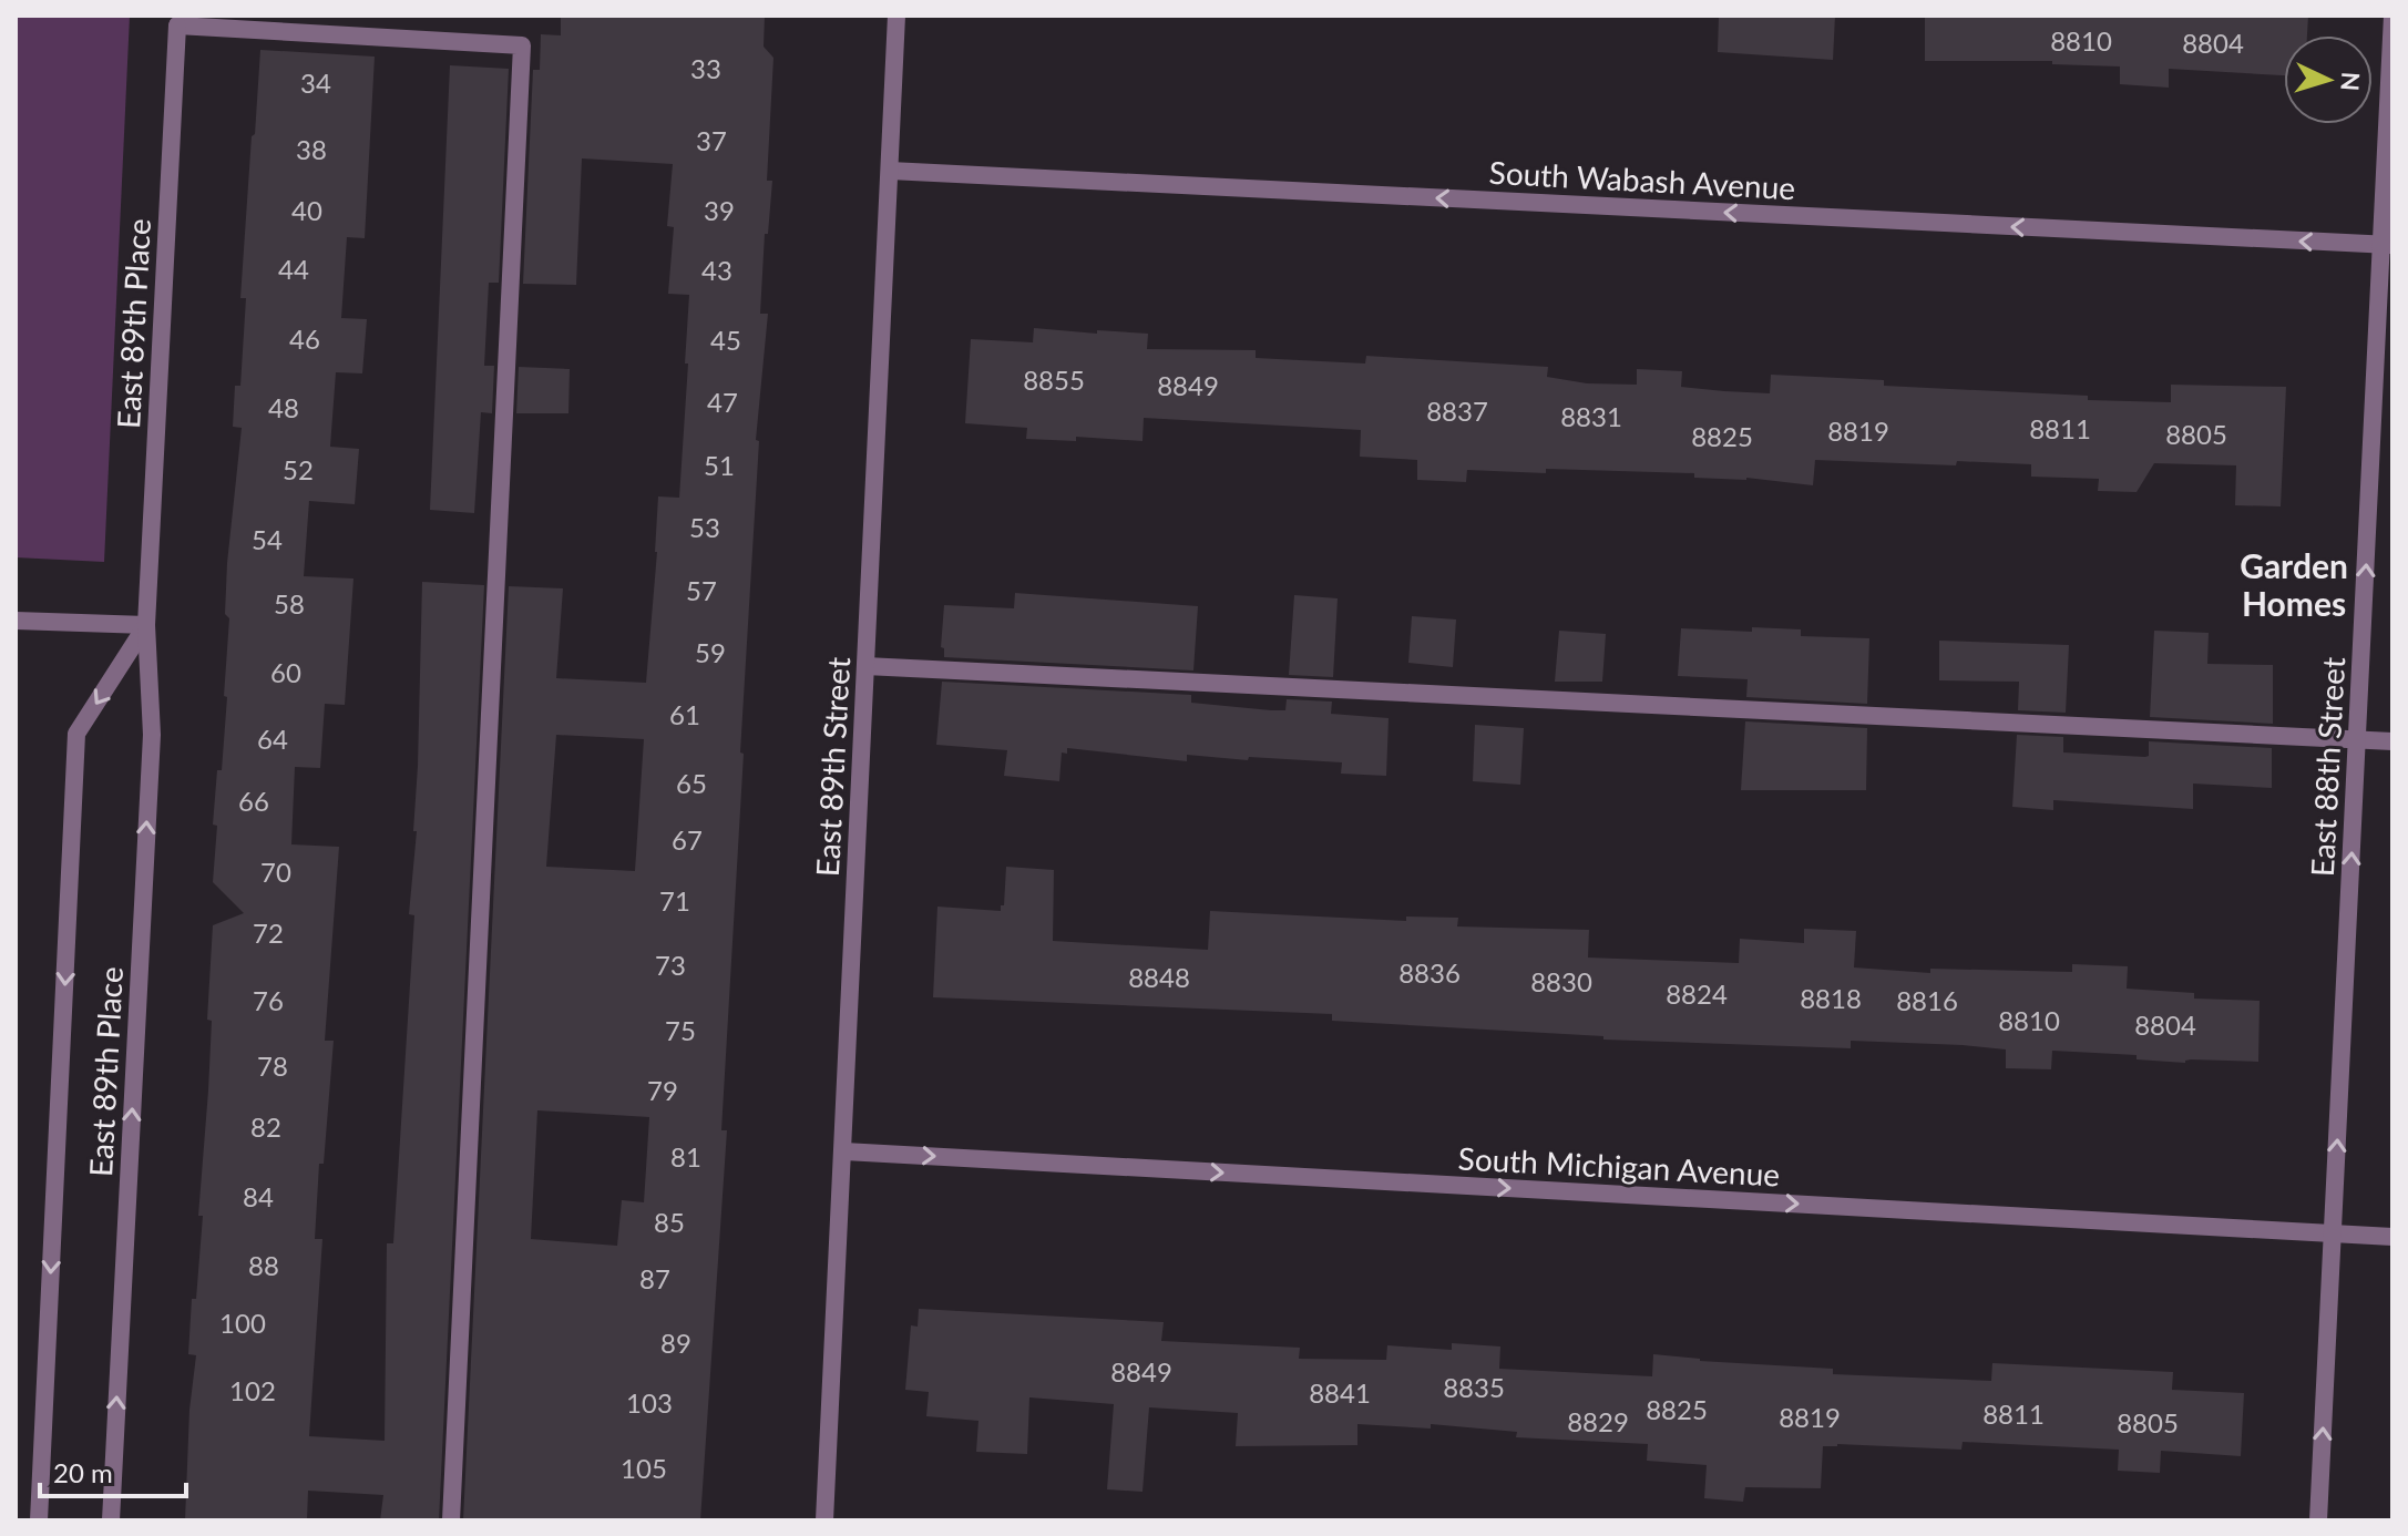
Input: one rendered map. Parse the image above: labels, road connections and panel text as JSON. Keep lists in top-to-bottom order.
{
  "streets": {
    "street": [
      "South Wabash Avenue",
      "East 89th Place",
      "East 89th Street",
      "East 88th Street",
      "South Michigan Avenue"
    ]
  },
  "crossings": [
    ["South Wabash Avenue", "East 89th Street"],
    ["South Wabash Avenue", "East 88th Street"],
    ["East 89th Street", "South Michigan Avenue"],
    ["East 88th Street", "South Michigan Avenue"]
  ],
  "one_way": ["South Wabash Avenue", "East 88th Street", "South Michigan Avenue"],
  "districts": ["Garden Homes"],
  "house_numbers": [
    "8810",
    "8804",
    "33",
    "34",
    "37",
    "38",
    "40",
    "39",
    "44",
    "43",
    "46",
    "45",
    "8855",
    "8849",
    "47",
    "48",
    "8837",
    "8831",
    "8811",
    "8819",
    "8805",
    "8825",
    "51",
    "52",
    "53",
    "54",
    "57",
    "58",
    "59",
    "60",
    "61",
    "64",
    "65",
    "66",
    "67",
    "70",
    "71",
    "72",
    "73",
    "8836",
    "8848",
    "8830",
    "8824",
    "8818",
    "76",
    "8816",
    "8810",
    "8804",
    "75",
    "78",
    "79",
    "82",
    "81",
    "84",
    "85",
    "88",
    "87",
    "100",
    "89",
    "8849",
    "8835",
    "102",
    "8841",
    "103",
    "8825",
    "8811",
    "8819",
    "8829",
    "8805",
    "105"
  ],
  "scale_bar": "20 m",
  "north": "right"
}
